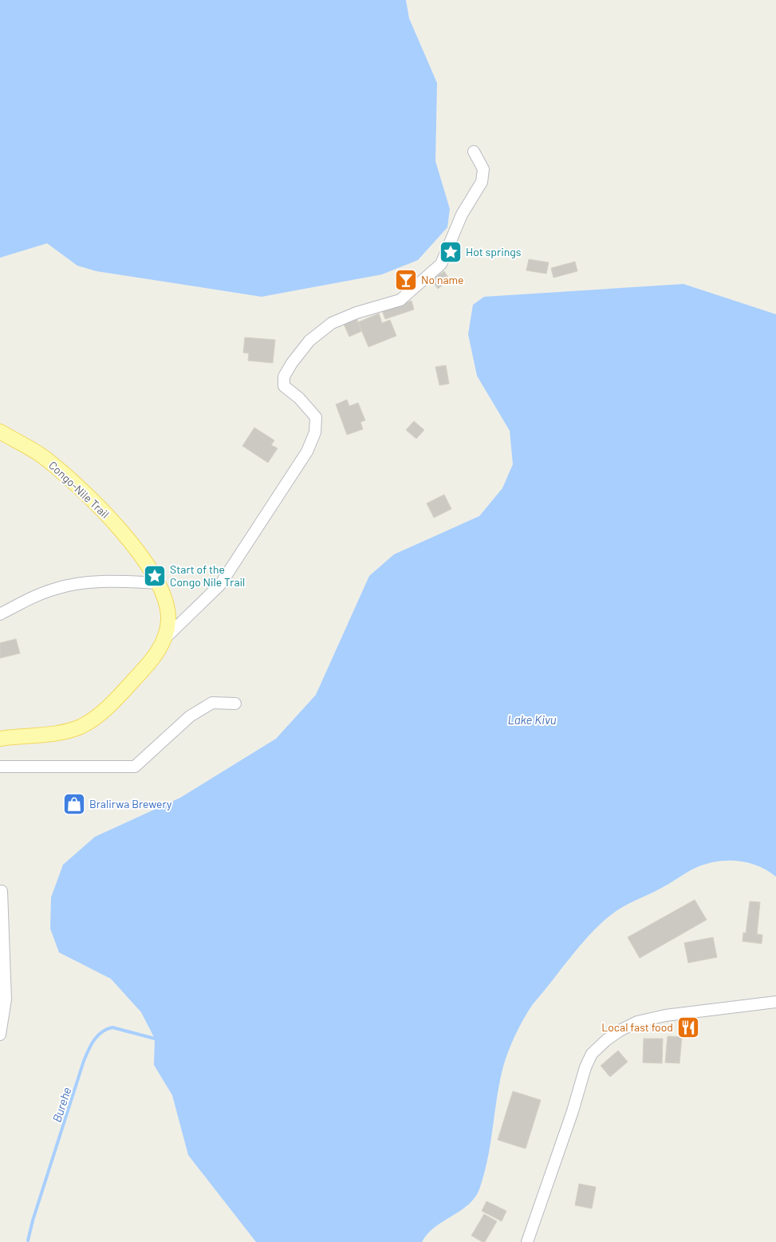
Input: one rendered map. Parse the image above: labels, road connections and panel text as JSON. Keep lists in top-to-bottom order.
{
  "streets": {
    "main road": ["Congo-Nile Trail"]
  },
  "water": ["Lake Kivu", "Burehe"],
  "places": {
    "place": ["Hot springs", "Start of the Congo Nile Trail"],
    "bar": ["No name"],
    "shop": ["Bralirwa Brewery"],
    "restaurant": ["Local fast food"]
  }
}
